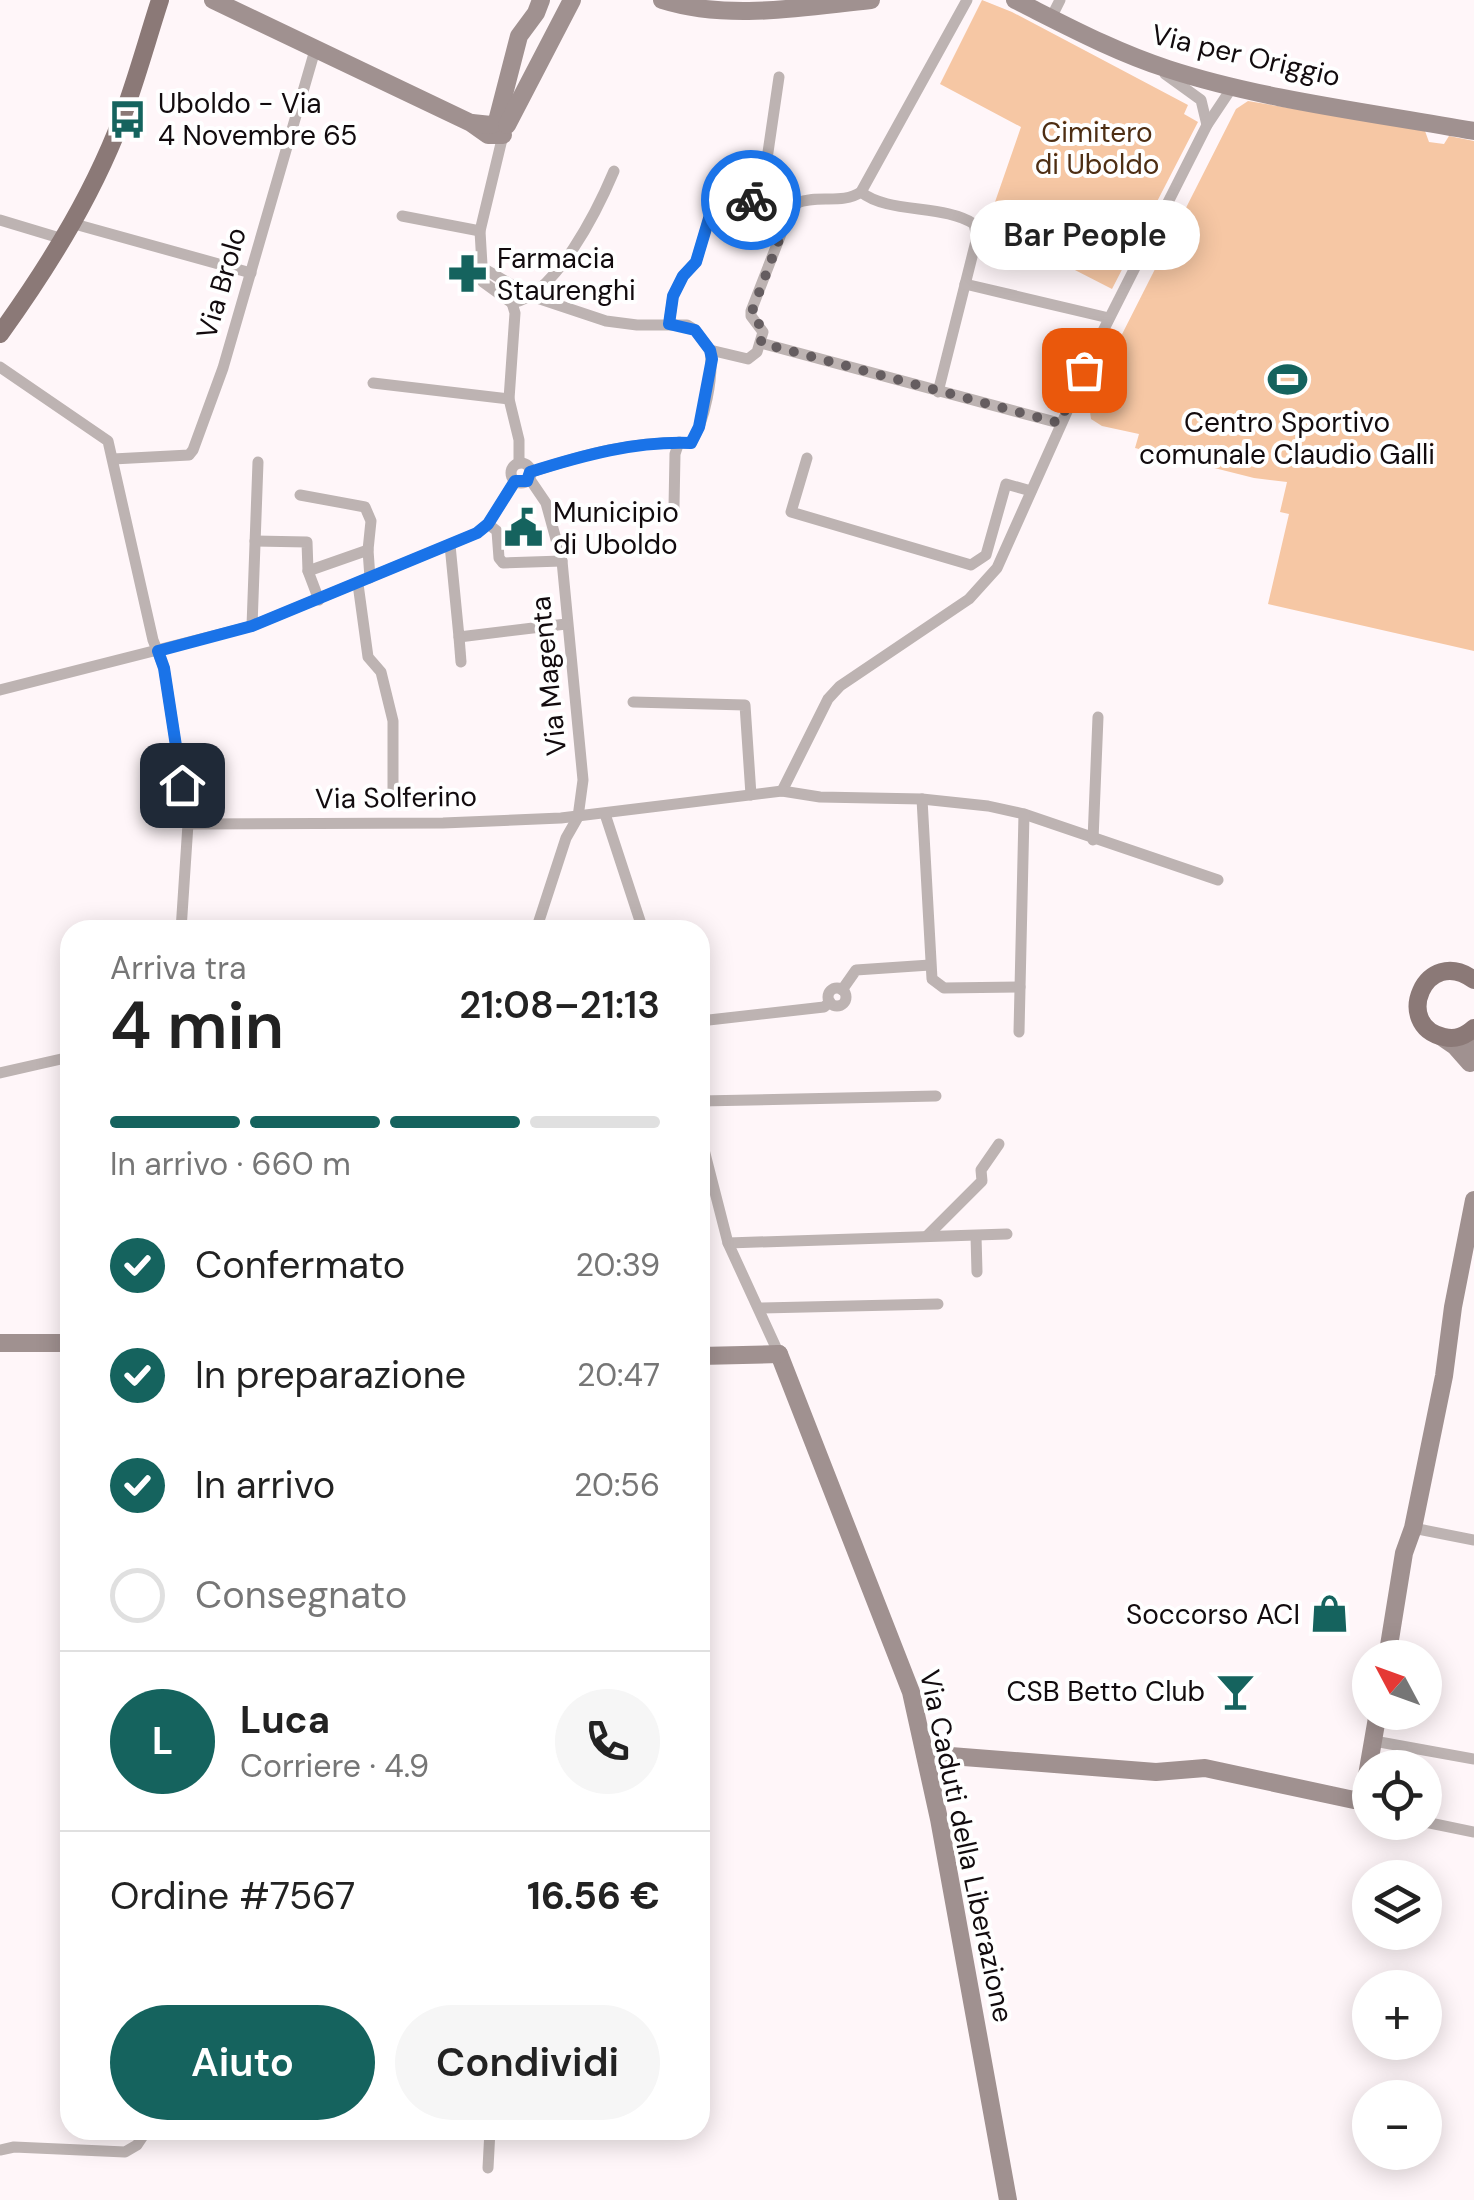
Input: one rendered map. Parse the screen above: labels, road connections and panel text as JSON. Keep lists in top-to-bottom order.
{
  "streets": {
    "street": [
      "Via per Origgio",
      "Via Brolo",
      "Via Magenta",
      "Via Solferino",
      "Via Caduti della Liberazione"
    ]
  },
  "crossings": [
    ["Via Magenta", "Via Solferino"]
  ],
  "parks": ["Cimitero di Uboldo"],
  "places": {
    "bus stop": ["Uboldo - Via 4 Novembre 65"],
    "pharmacy": ["Farmacia Staurenghi"],
    "other": ["Bar People"],
    "sports": ["Centro Sportivo comunale Claudio Galli"],
    "public building": ["Municipio di Uboldo"],
    "shop": ["Soccorso ACI"],
    "bar": ["CSB Betto Club"]
  },
  "north": "top left",
  "page": {
    "bubble": "Bar People",
    "heading": ["4 min", "Arriva tra", "21:08–21:13"],
    "panel": [
      "Luca",
      "Corriere · 4.9",
      "Ordine #7567",
      "16.56 €"
    ],
    "bar": "In arrivo · 660 m",
    "list": [
      ["Confermato", "20:39"],
      ["In preparazione", "20:47"],
      ["In arrivo", "20:56"],
      "Consegnato"
    ],
    "map_buttons": ["+", "−"],
    "round": "L",
    "buttons": ["Aiuto", "Condividi"]
  }
}
